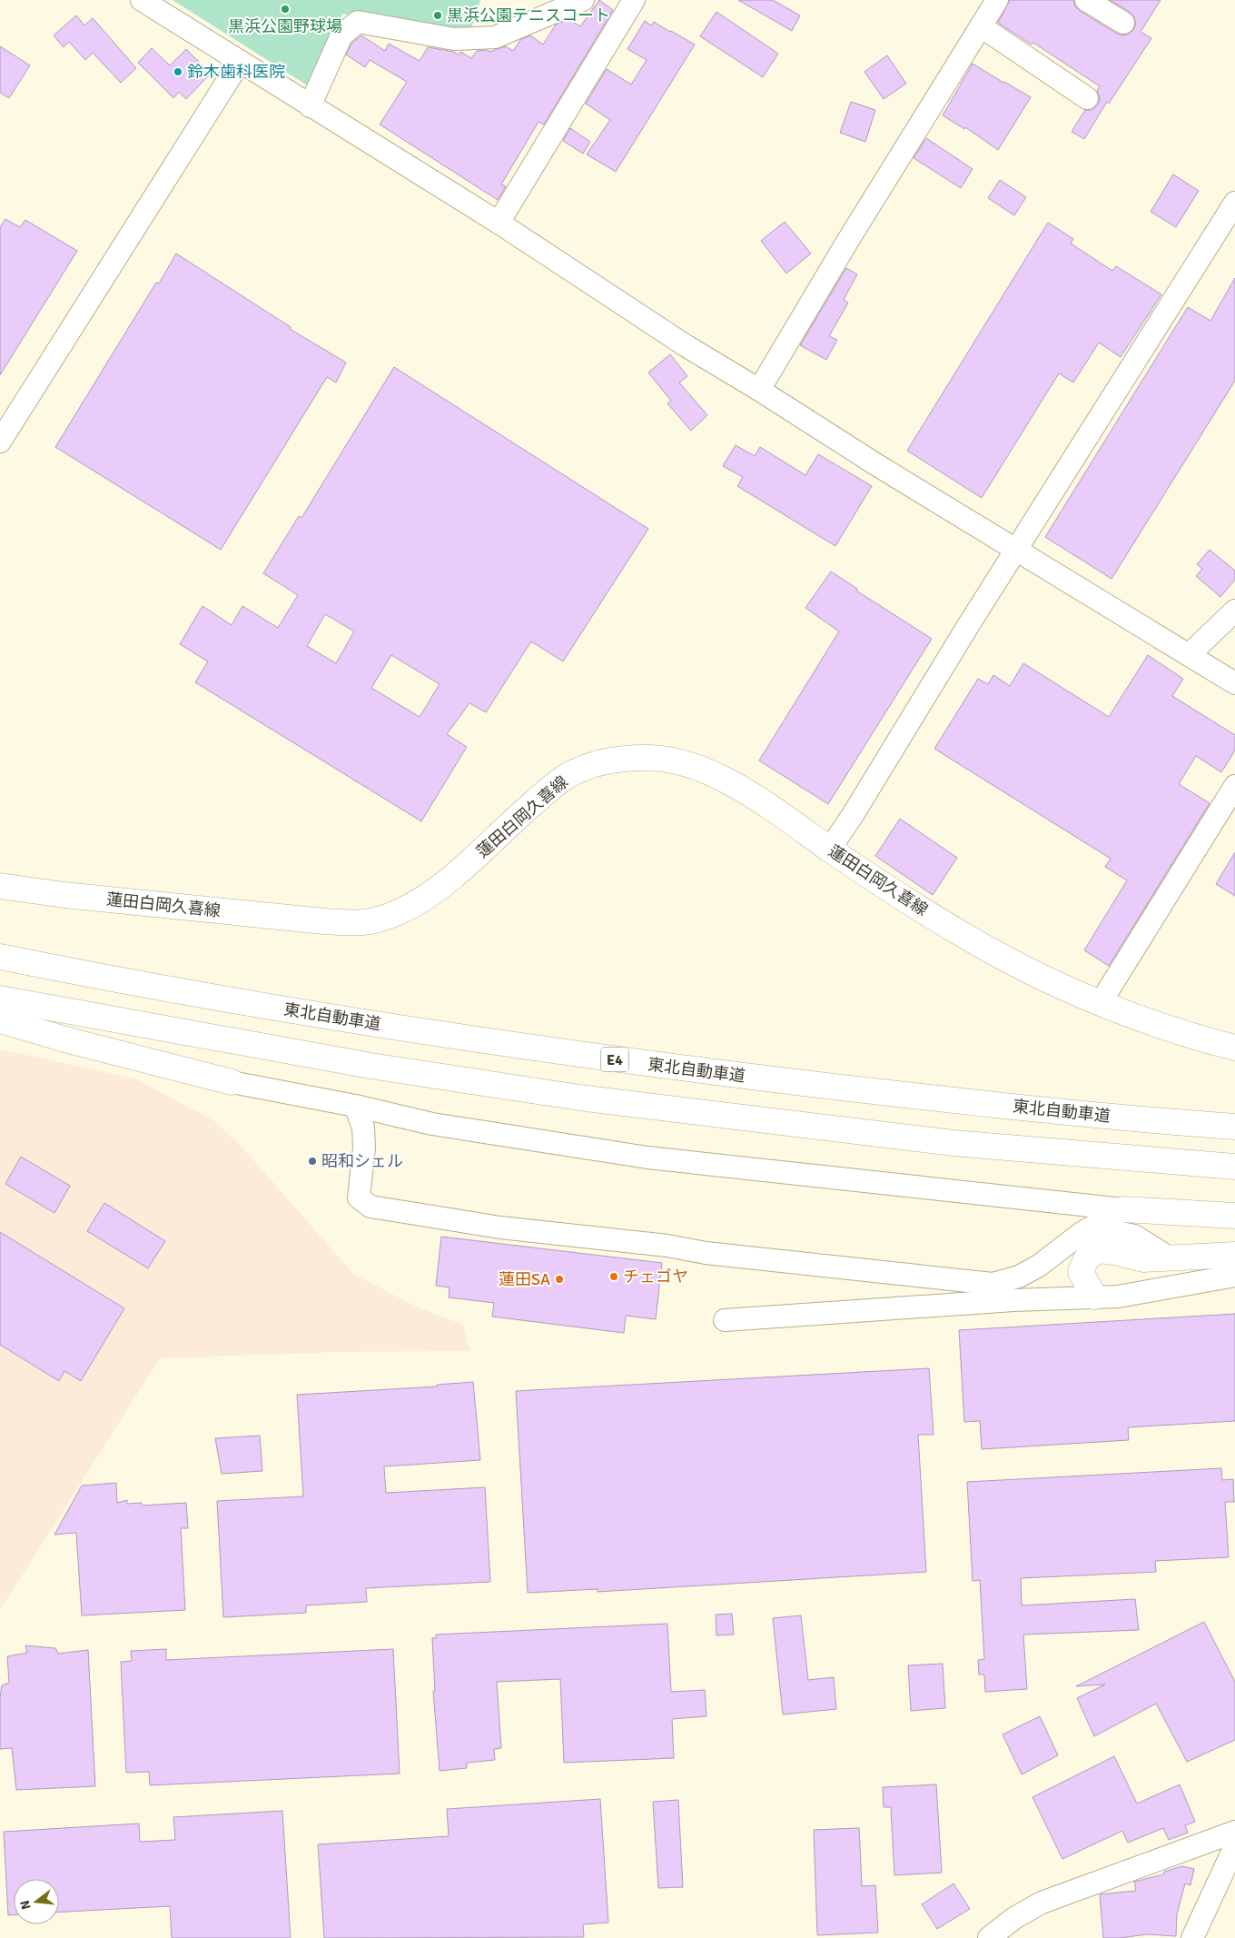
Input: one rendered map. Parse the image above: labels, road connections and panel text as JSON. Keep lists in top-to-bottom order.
{
  "streets": {
    "main road": ["蓮田白岡久喜線", "東北自動車道", "E4"]
  },
  "places": [
    "黒浜公園野球場",
    "黒浜公園テニスコート",
    "鈴木歯科医院",
    "昭和シェル",
    "チェゴヤ",
    "蓮田SA"
  ],
  "north": "left"
}
